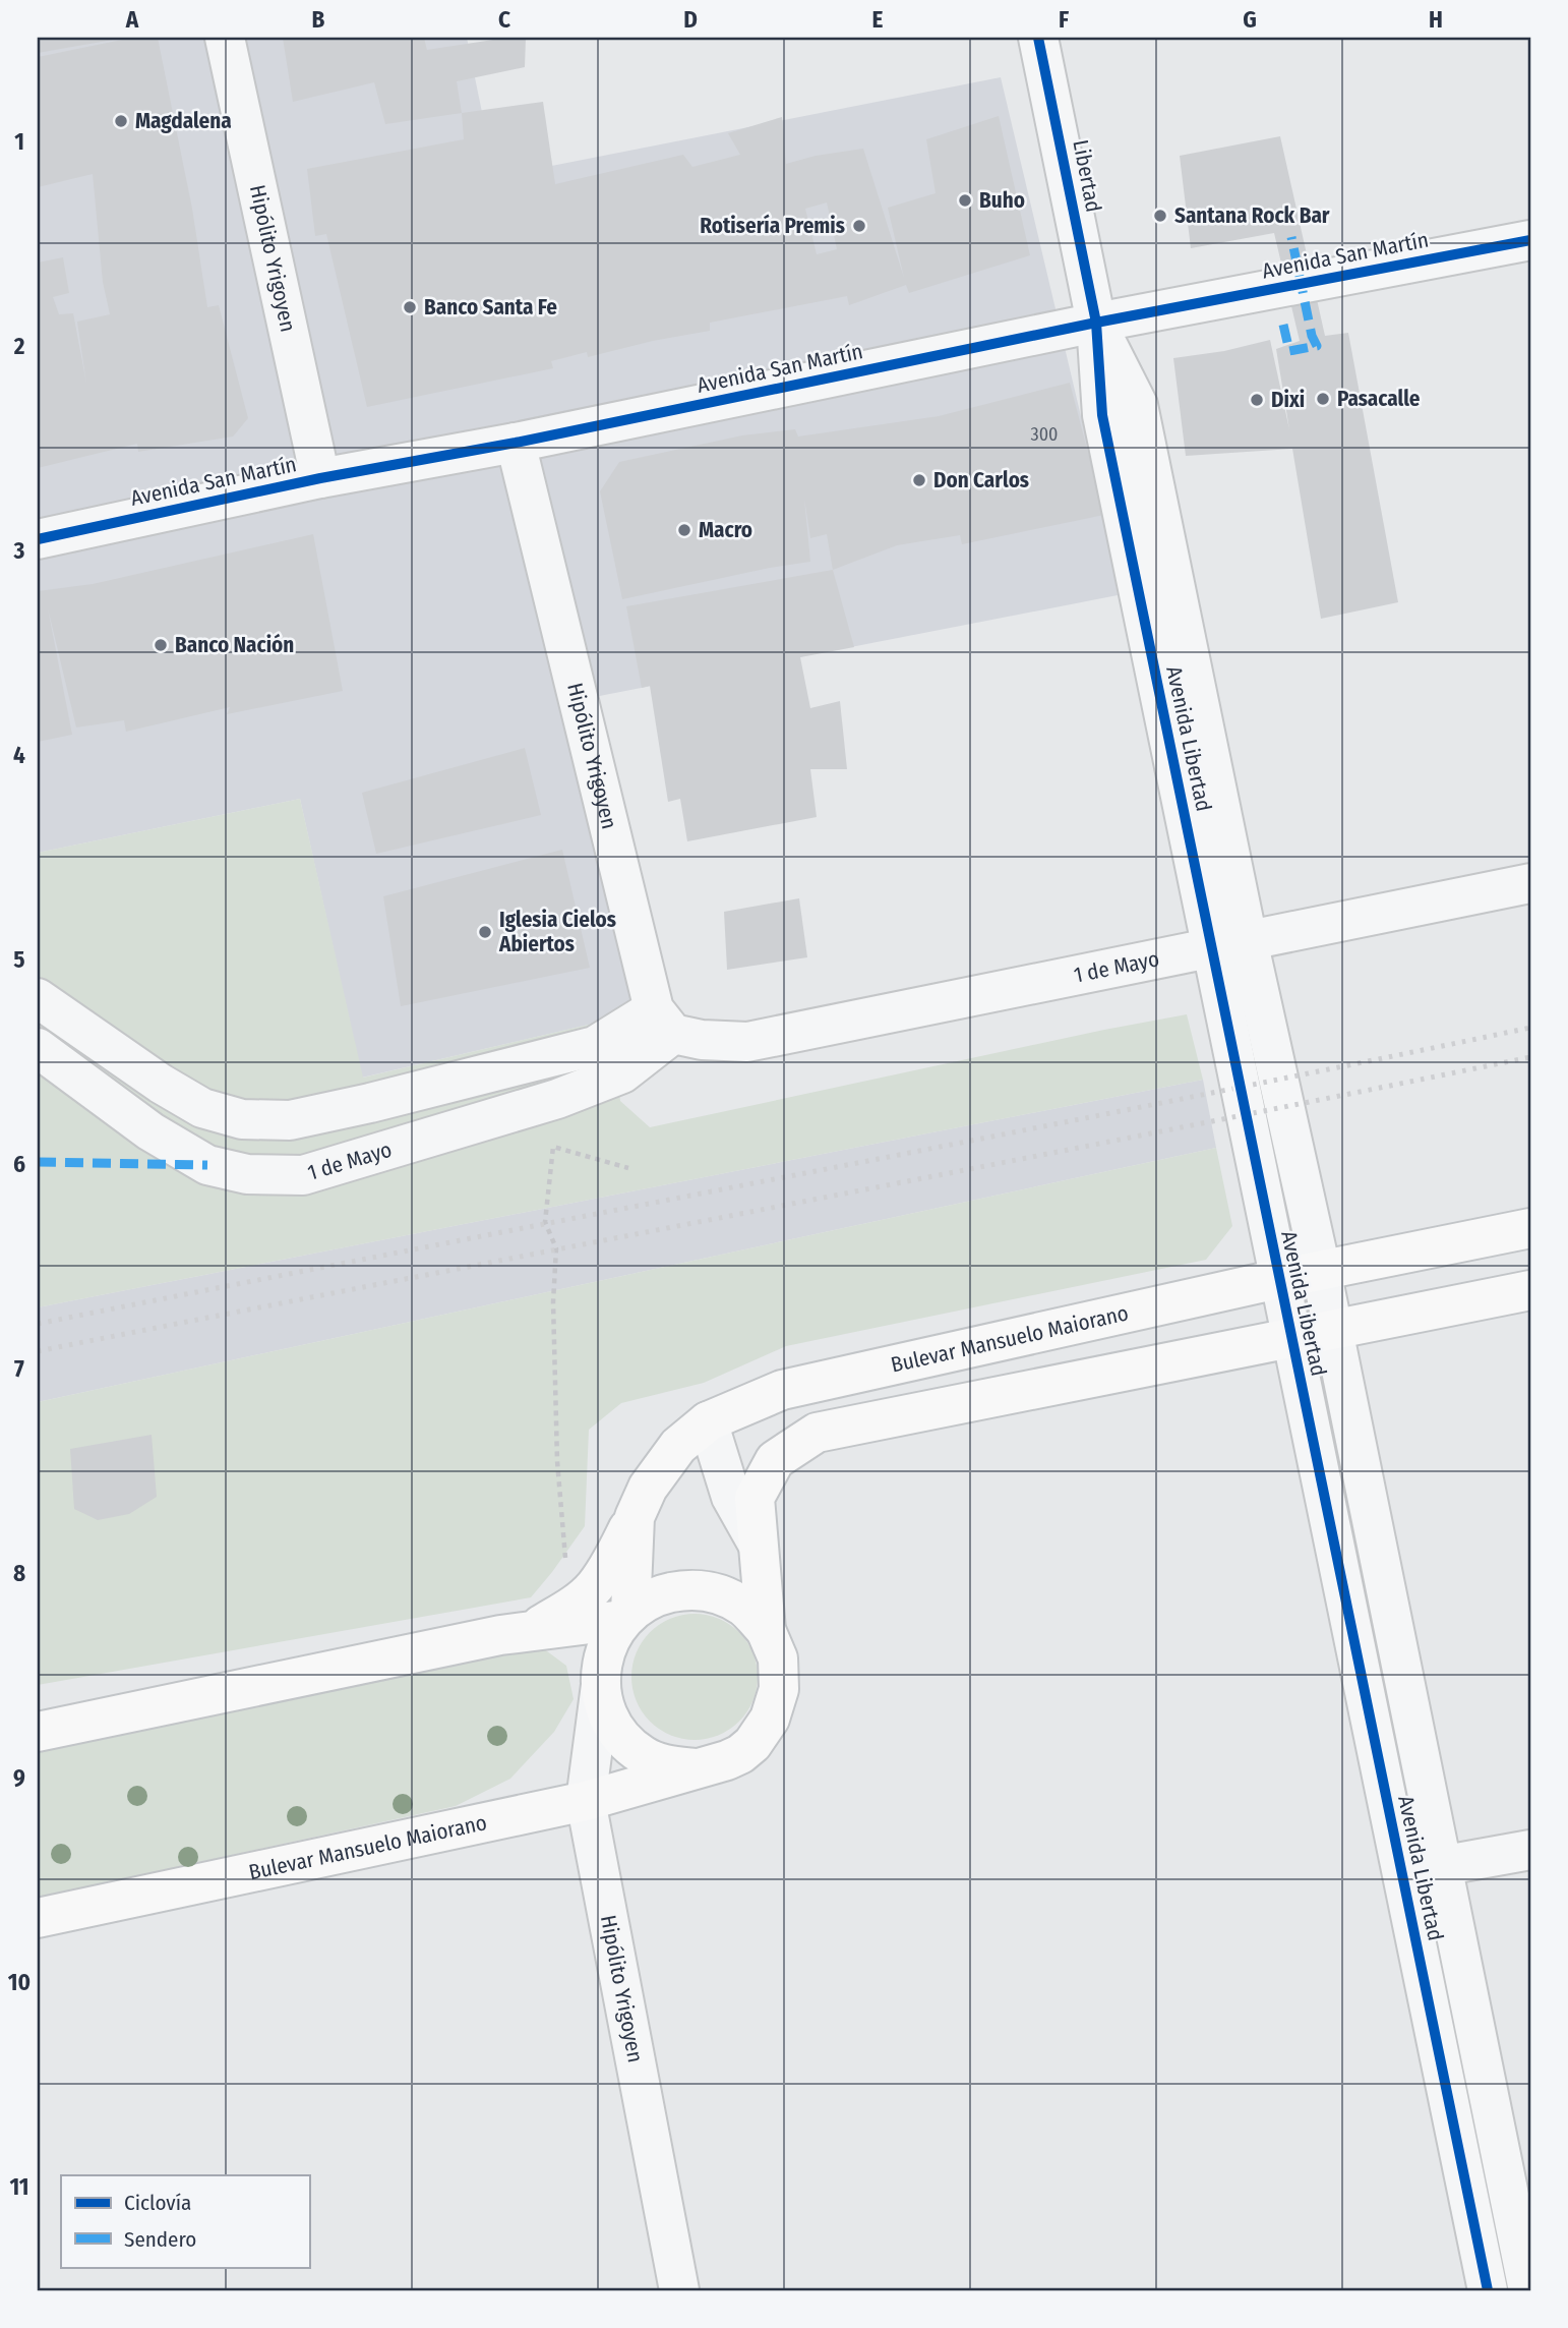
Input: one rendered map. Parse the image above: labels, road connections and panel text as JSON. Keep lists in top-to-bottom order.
{
  "streets": {
    "main road": ["Bulevar Mansuelo Maiorano"],
    "street": [
      "Libertad",
      "Avenida San Martín",
      "Hipólito Yrigoyen",
      "Avenida Libertad",
      "1 de Mayo"
    ]
  },
  "crossings": [
    ["Libertad", "Avenida San Martín"],
    ["Libertad", "Avenida Libertad"],
    ["Avenida San Martín", "Hipólito Yrigoyen"],
    ["Avenida San Martín", "Avenida Libertad"],
    ["Hipólito Yrigoyen", "1 de Mayo"],
    ["Hipólito Yrigoyen", "Bulevar Mansuelo Maiorano"],
    ["Avenida Libertad", "1 de Mayo"],
    ["Avenida Libertad", "Bulevar Mansuelo Maiorano"]
  ],
  "places": [
    "Magdalena",
    "Buho",
    "Santana Rock Bar",
    "Rotisería Premis",
    "Banco Santa Fe",
    "Pasacalle",
    "Dixi",
    "Don Carlos",
    "Macro",
    "Banco Nación",
    "Iglesia Cielos Abiertos"
  ],
  "house_numbers": ["300"],
  "legend": ["Ciclovía", "Sendero"],
  "grid": {
    "columns": [
      "A",
      "B",
      "C",
      "D",
      "E",
      "F",
      "G",
      "H"
    ],
    "rows": [
      "1",
      "2",
      "3",
      "4",
      "5",
      "6",
      "7",
      "8",
      "9",
      "10",
      "11"
    ]
  }
}
